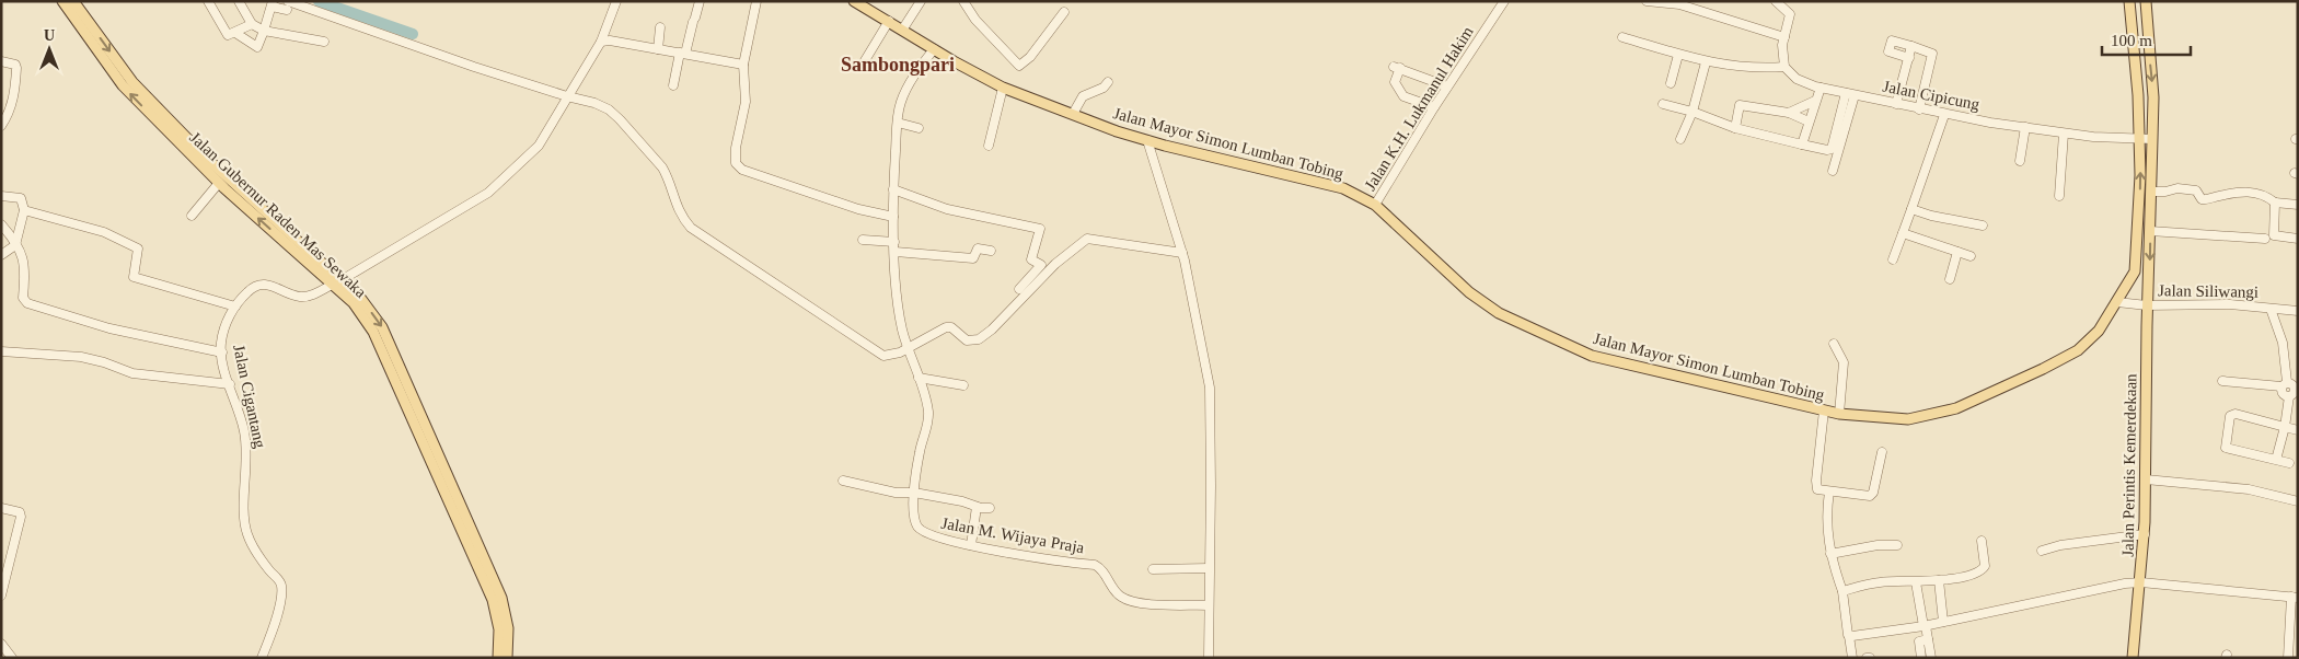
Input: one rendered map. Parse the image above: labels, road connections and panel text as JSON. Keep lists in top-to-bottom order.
{
  "streets": {
    "main road": ["Jalan Mayor Simon Lumban Tobing", "Jalan Gubernur Raden Mas Sewaka", "Jalan Perintis Kemerdekaan"],
    "street": [
      "Jalan Cipicung",
      "Jalan K.H. Lukmanul Hakim",
      "Jalan Siliwangi",
      "Jalan Cigantang",
      "Jalan M. Wijaya Praja"
    ]
  },
  "crossings": [
    ["Jalan Cipicung", "Jalan Perintis Kemerdekaan"],
    ["Jalan K.H. Lukmanul Hakim", "Jalan Mayor Simon Lumban Tobing"],
    ["Jalan Mayor Simon Lumban Tobing", "Jalan Siliwangi"],
    ["Jalan Mayor Simon Lumban Tobing", "Jalan M. Wijaya Praja"],
    ["Jalan Gubernur Raden Mas Sewaka", "Jalan Cigantang"],
    ["Jalan Siliwangi", "Jalan Perintis Kemerdekaan"]
  ],
  "districts": ["Sambongpari"],
  "scale_bar": "100 m",
  "north": "top"
}
